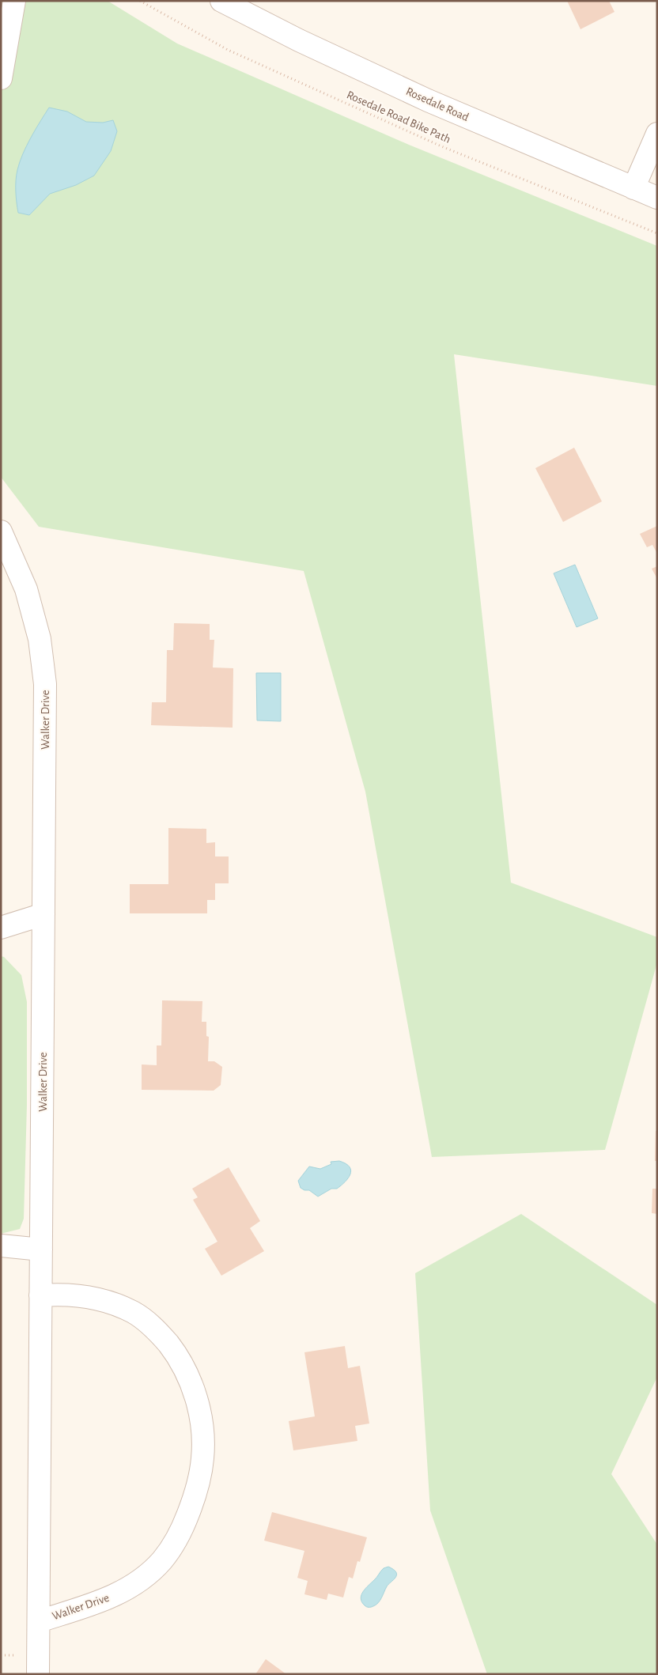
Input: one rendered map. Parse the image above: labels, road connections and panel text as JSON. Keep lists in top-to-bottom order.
{
  "streets": {
    "street": ["Rosedale Road", "Walker Drive"],
    "path": ["Rosedale Road Bike Path"]
  }
}
